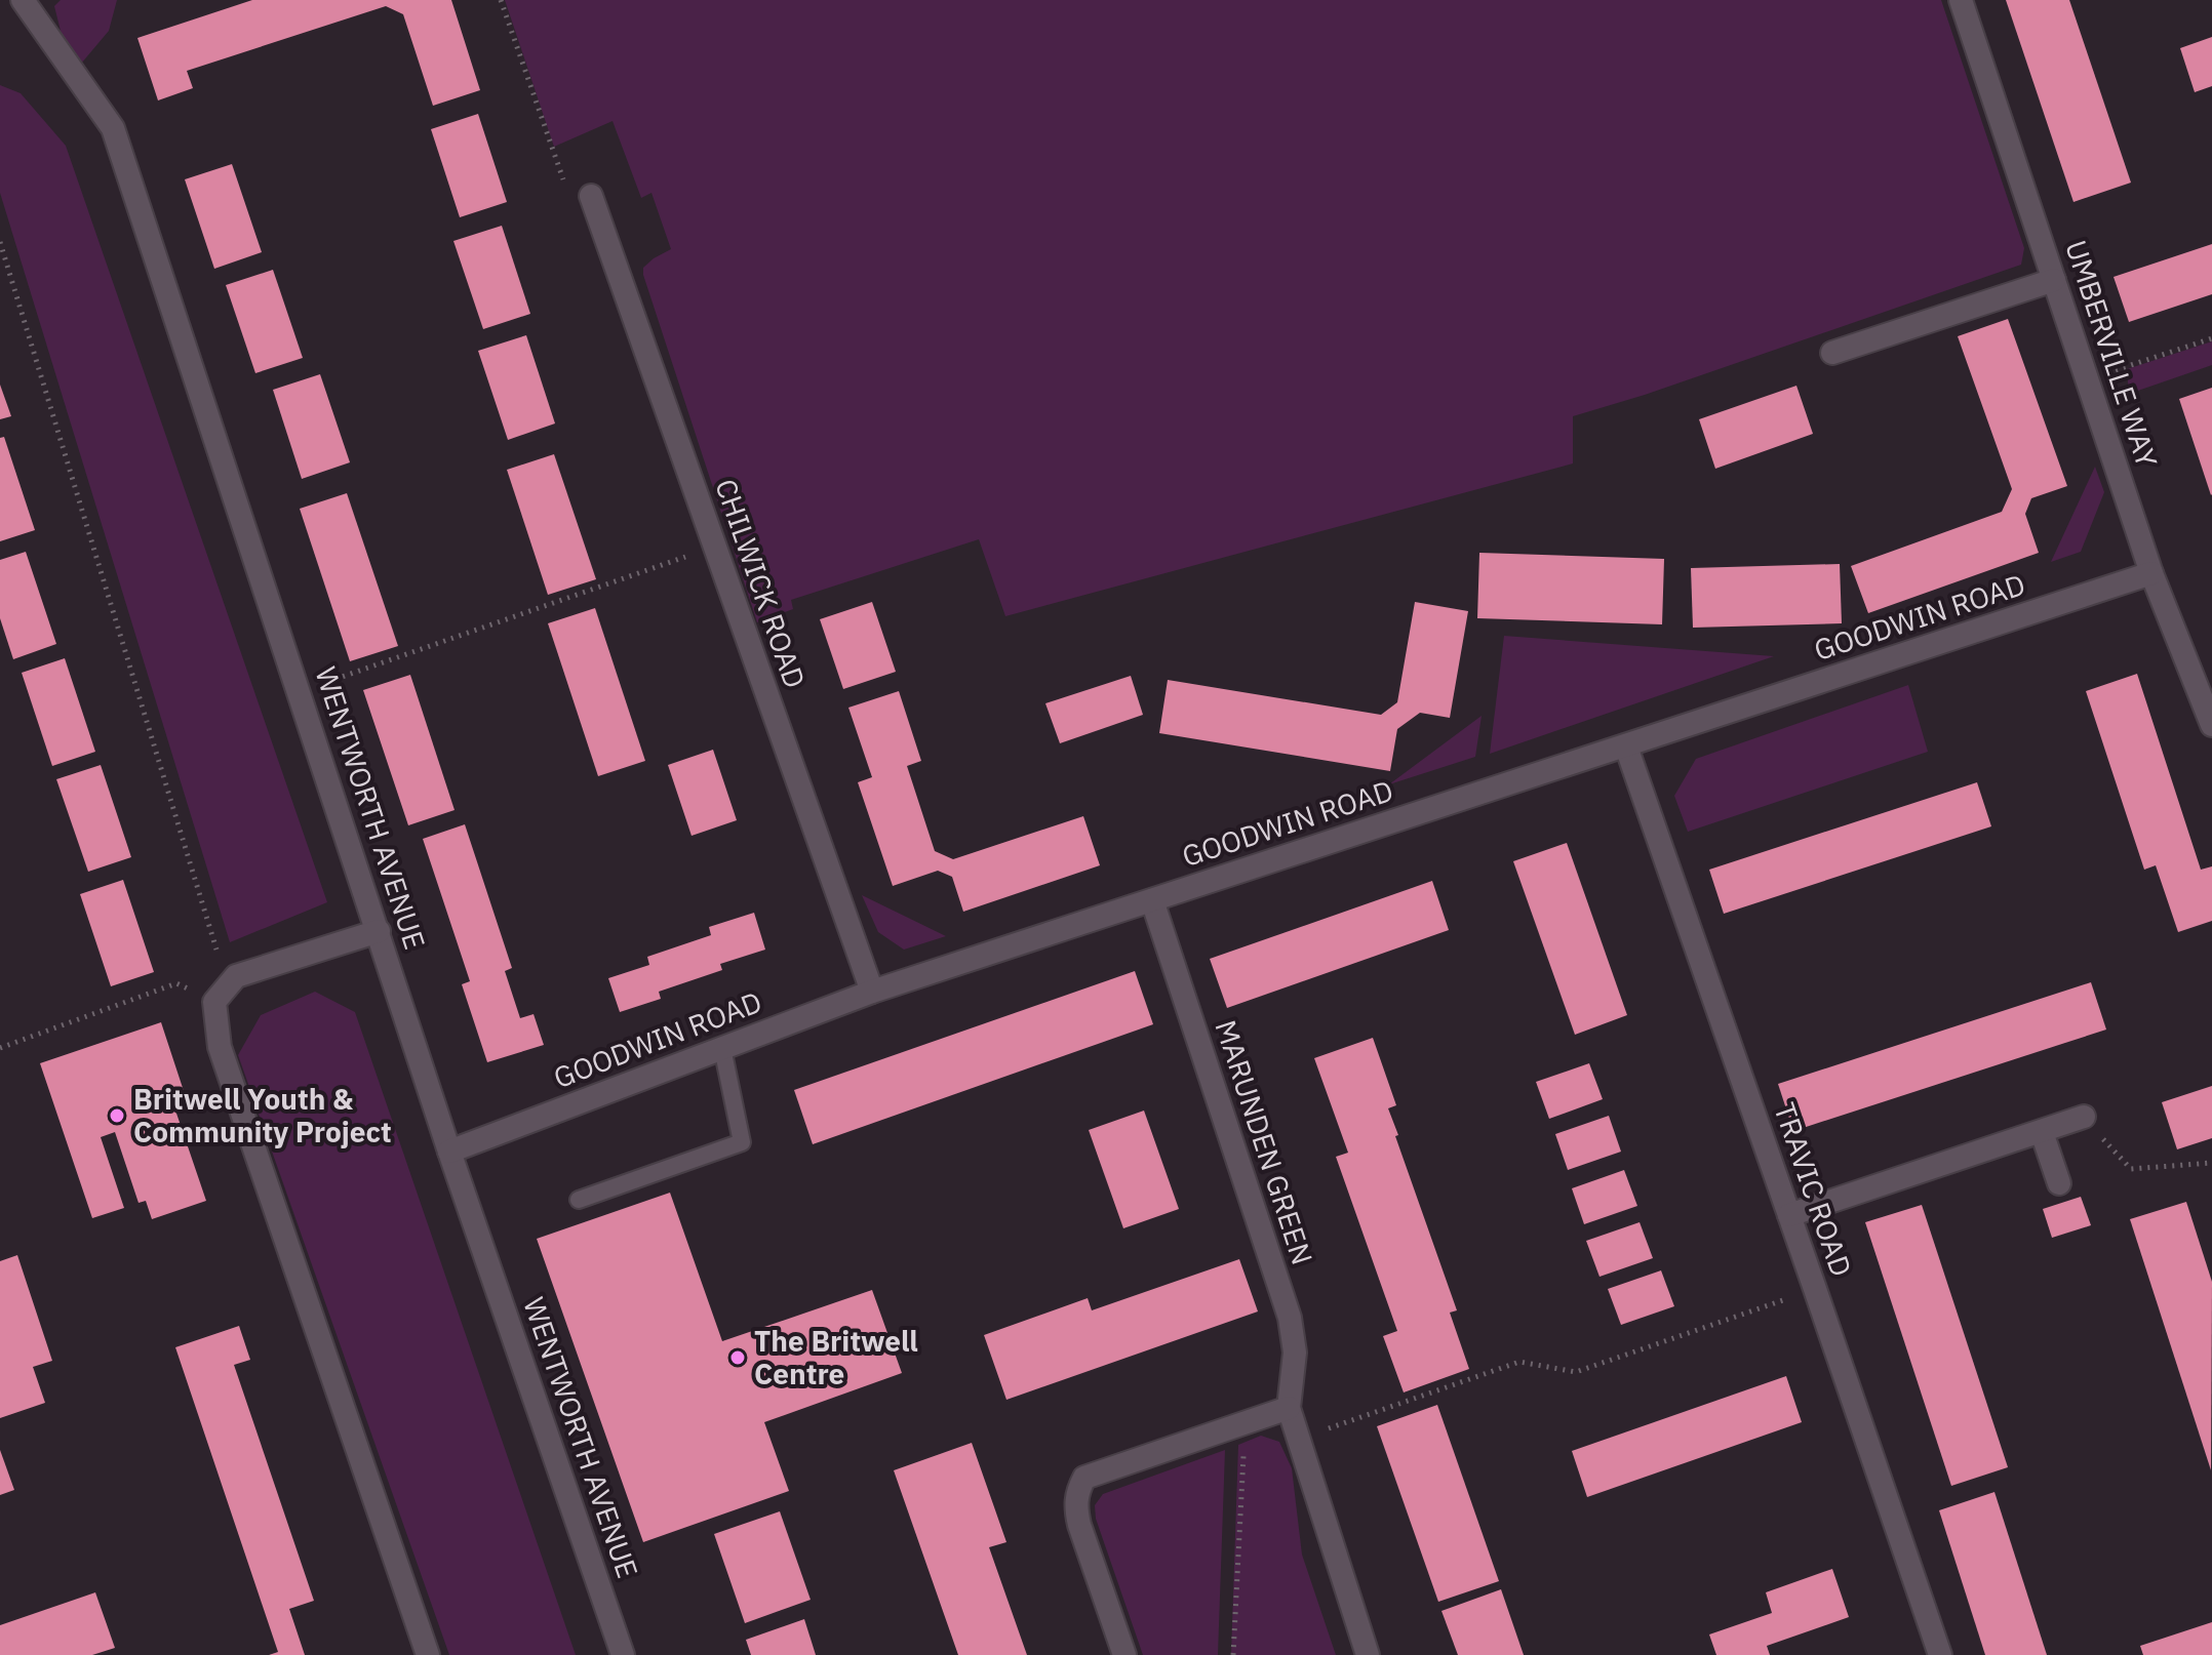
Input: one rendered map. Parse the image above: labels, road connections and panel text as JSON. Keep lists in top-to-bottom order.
{
  "streets": {
    "street": [
      "UMBERVILLE WAY",
      "CHILWICK ROAD",
      "GOODWIN ROAD",
      "WENTWORTH AVENUE",
      "MARUNDEN GREEN",
      "TRAVIC ROAD"
    ]
  },
  "crossings": [
    ["UMBERVILLE WAY", "GOODWIN ROAD"],
    ["CHILWICK ROAD", "GOODWIN ROAD"],
    ["GOODWIN ROAD", "WENTWORTH AVENUE"],
    ["GOODWIN ROAD", "MARUNDEN GREEN"],
    ["GOODWIN ROAD", "TRAVIC ROAD"]
  ],
  "places": ["Britwell Youth & Community Project", "The Britwell Centre"]
}
